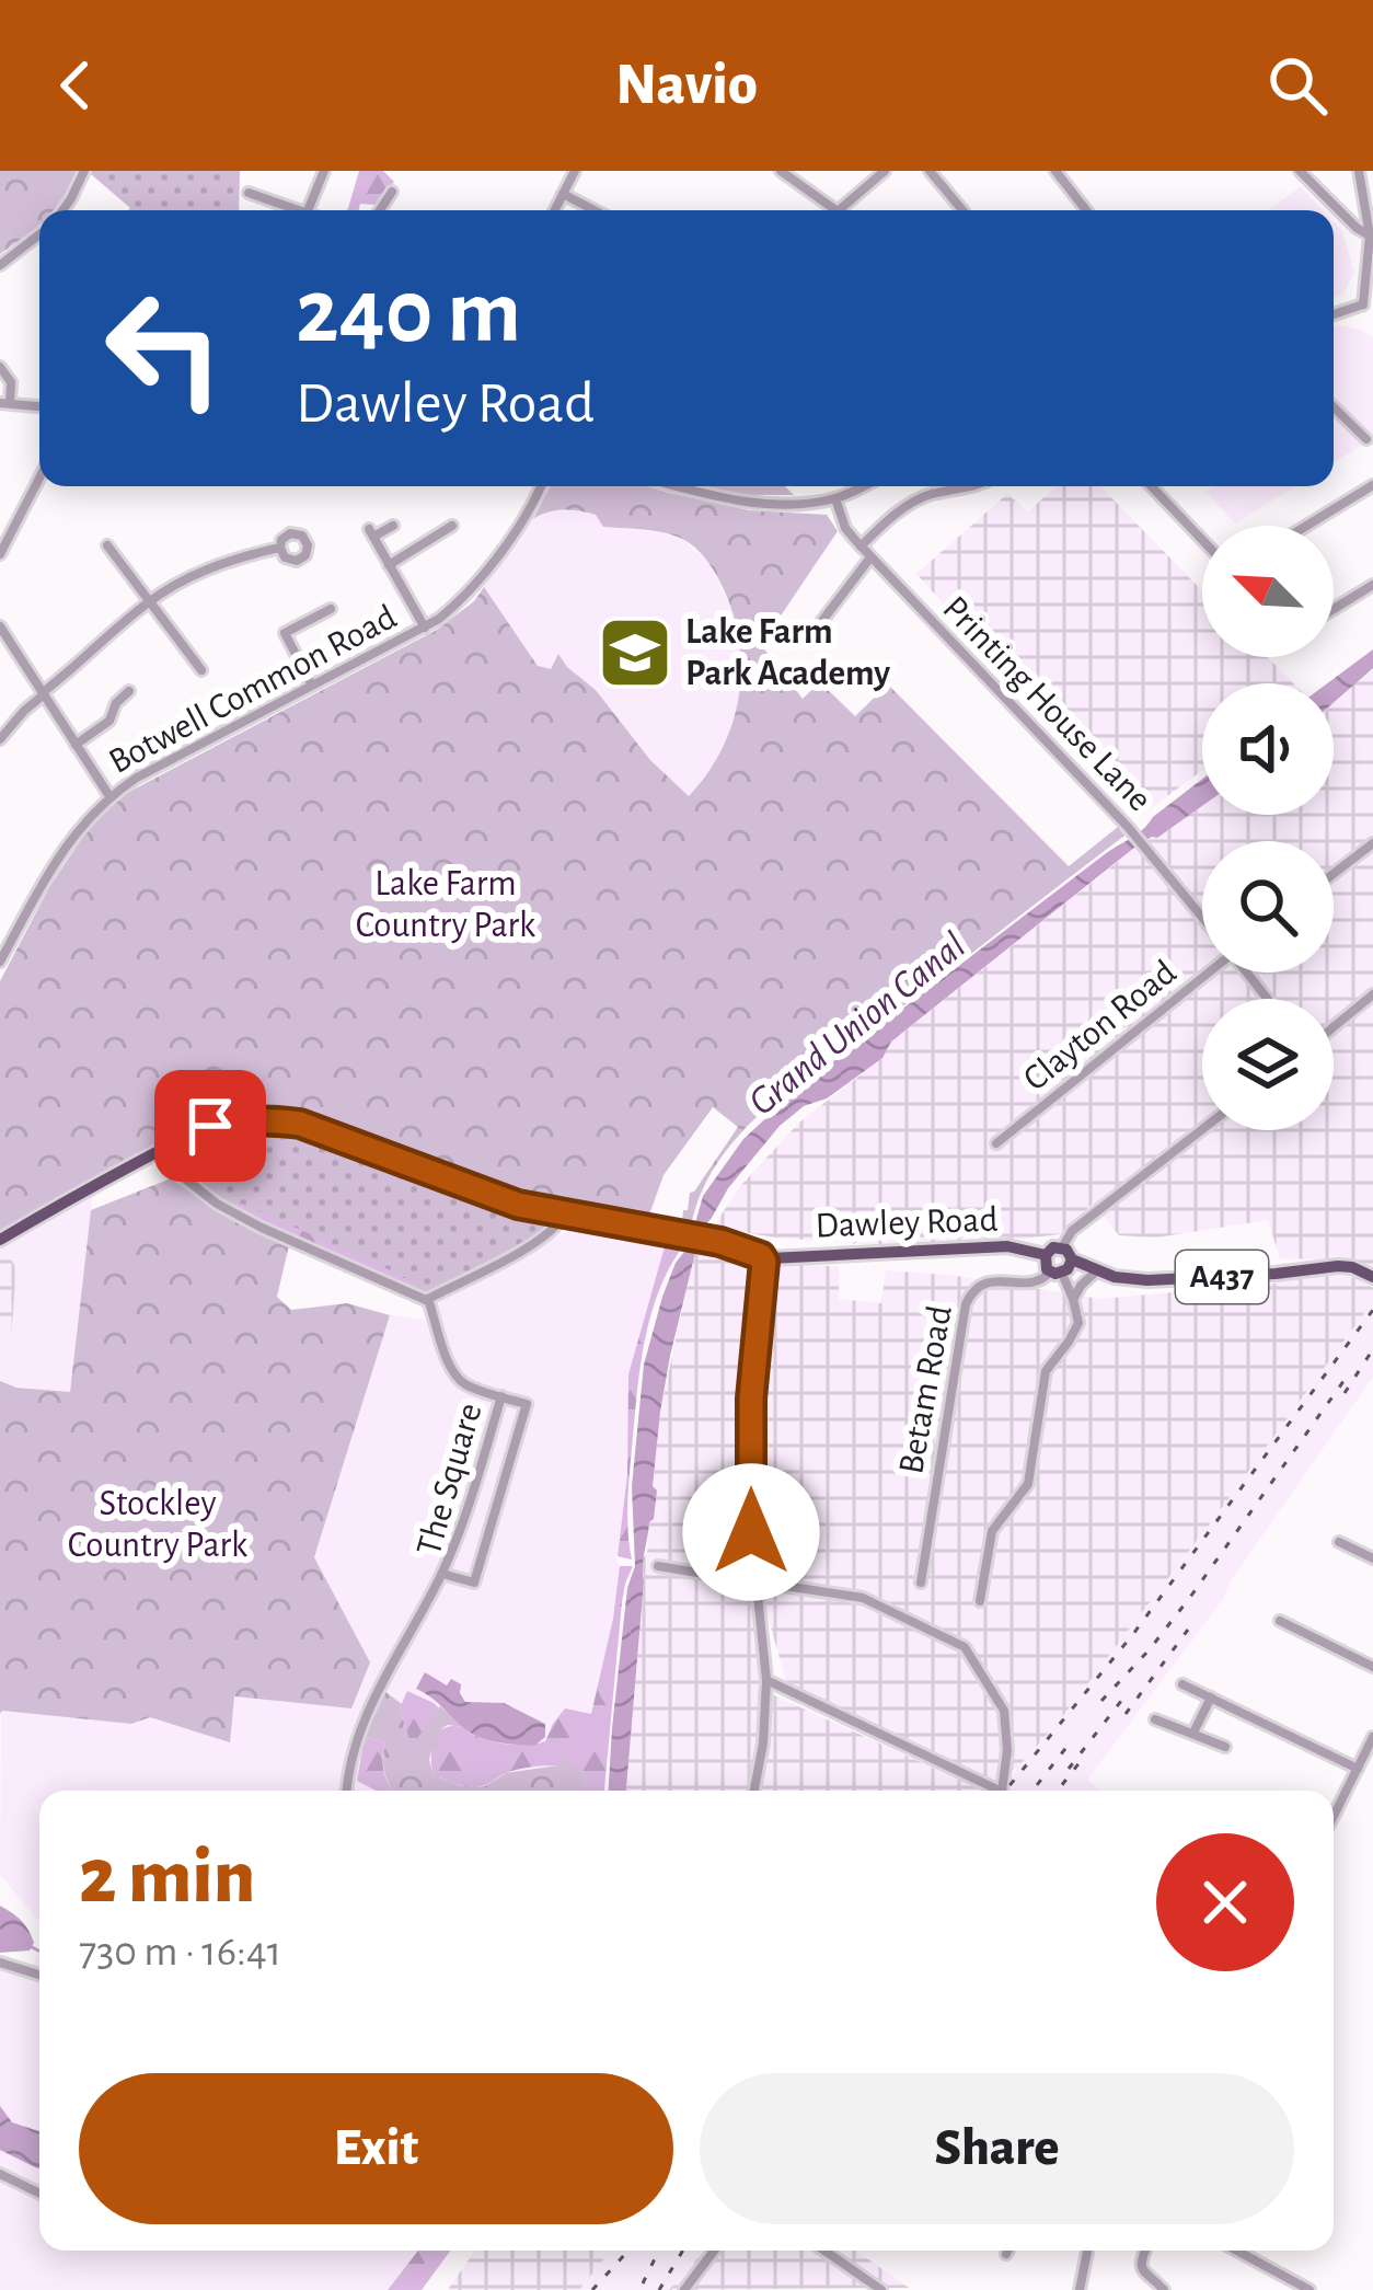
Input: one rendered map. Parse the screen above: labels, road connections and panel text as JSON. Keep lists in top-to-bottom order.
{
  "streets": {
    "main road": ["Dawley Road", "A437"],
    "street": [
      "Botwell Common Road",
      "Printing House Lane",
      "Clayton Road",
      "Betam Road",
      "The Square"
    ]
  },
  "crossings": [
    ["Dawley Road", "A437"],
    ["Dawley Road", "Betam Road"],
    ["A437", "Betam Road"]
  ],
  "water": ["Grand Union Canal"],
  "parks": ["Lake Farm Country Park", "Stockley Country Park"],
  "places": {
    "school or university": ["Lake Farm Park Academy"]
  },
  "north": "top left",
  "page": {
    "header": "Navio",
    "turn": ["240 m", "Dawley Road"],
    "heading": ["2 min", "730 m · 16:41"],
    "buttons": ["Exit", "Share"]
  }
}
